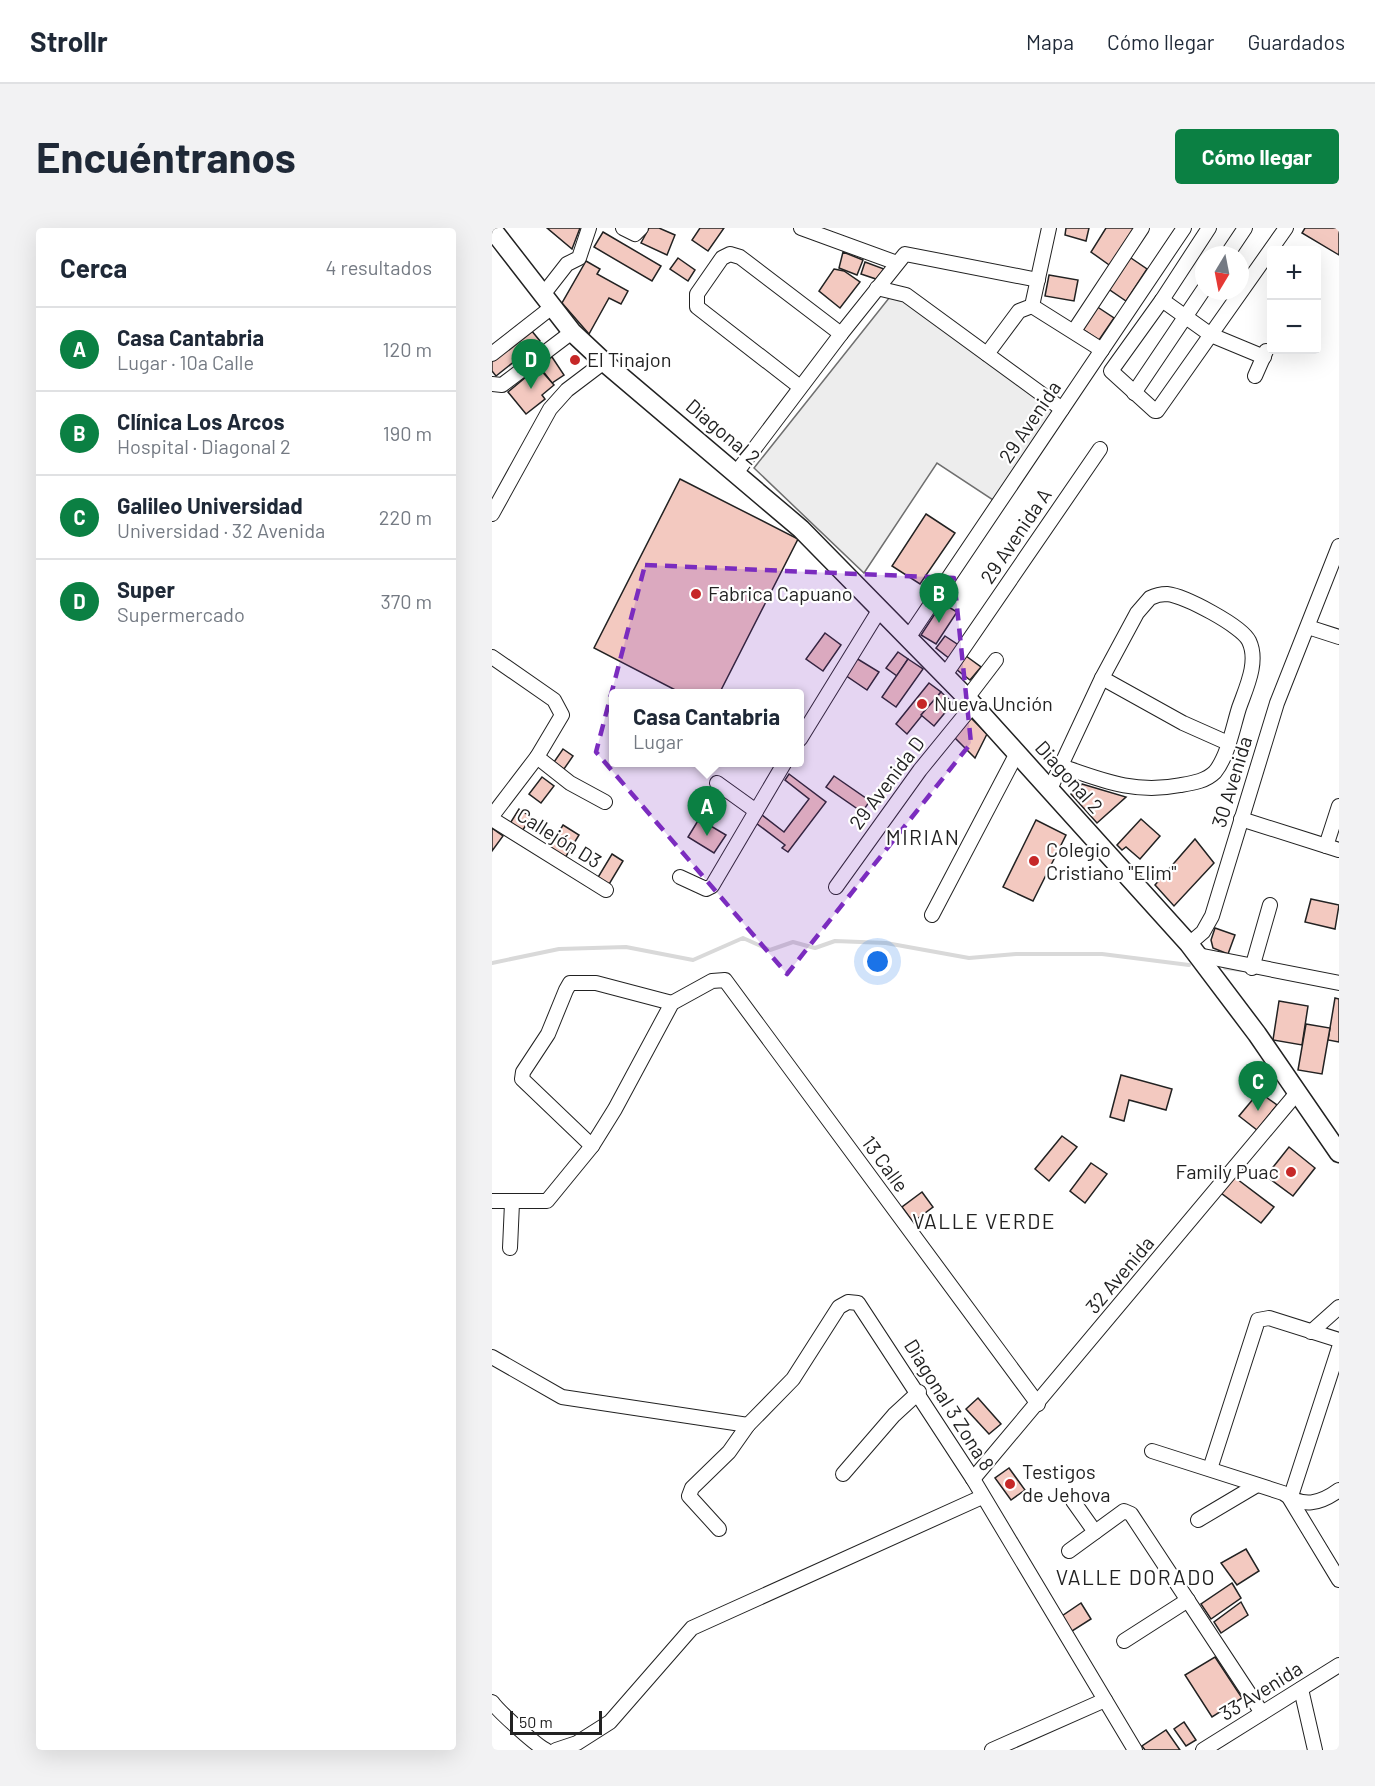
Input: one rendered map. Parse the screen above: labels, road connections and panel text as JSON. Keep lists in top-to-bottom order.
{
  "streets": {
    "main road": ["Diagonal 2"],
    "street": [
      "29 Avenida",
      "29 Avenida A",
      "30 Avenida",
      "29 Avenida D",
      "Callejón D3",
      "13 Calle",
      "32 Avenida",
      "Diagonal 3 Zona 8",
      "33 Avenida"
    ]
  },
  "crossings": [
    ["29 Avenida", "Diagonal 2"],
    ["Diagonal 2", "29 Avenida A"],
    ["Diagonal 2", "30 Avenida"],
    ["Diagonal 2", "29 Avenida D"],
    ["Diagonal 2", "32 Avenida"],
    ["13 Calle", "32 Avenida"],
    ["32 Avenida", "Diagonal 3 Zona 8"]
  ],
  "districts": ["MIRIAN", "VALLE VERDE", "VALLE DORADO"],
  "places": [
    "El Tinajon",
    "Fabrica Capuano",
    "Nueva Unción",
    "Colegio Cristiano \"Elim\"",
    "Family Puac",
    "Testigos de Jehova"
  ],
  "scale_bar": "50 m",
  "north": "bottom",
  "page": {
    "header": "Strollr",
    "nav": ["Mapa", "Cómo llegar", "Guardados"],
    "buttons": "Cómo llegar",
    "title": "Encuéntranos",
    "heading": ["Cerca", "4 resultados"],
    "map_buttons": ["+", "−"],
    "list": [
      {
        "mark": "A",
        "name": "Casa Cantabria",
        "note": "Lugar · 10a Calle",
        "value": "120 m"
      },
      {
        "mark": "B",
        "name": "Clínica Los Arcos",
        "note": "Hospital · Diagonal 2",
        "value": "190 m"
      },
      {
        "mark": "C",
        "name": "Galileo Universidad",
        "note": "Universidad · 32 Avenida",
        "value": "220 m"
      },
      {
        "mark": "D",
        "name": "Super",
        "note": "Supermercado",
        "value": "370 m"
      }
    ],
    "pins": [
      "D",
      "B",
      "A",
      "C"
    ],
    "popup": ["Casa Cantabria", "Lugar"],
    "scale": "50 m"
  }
}
